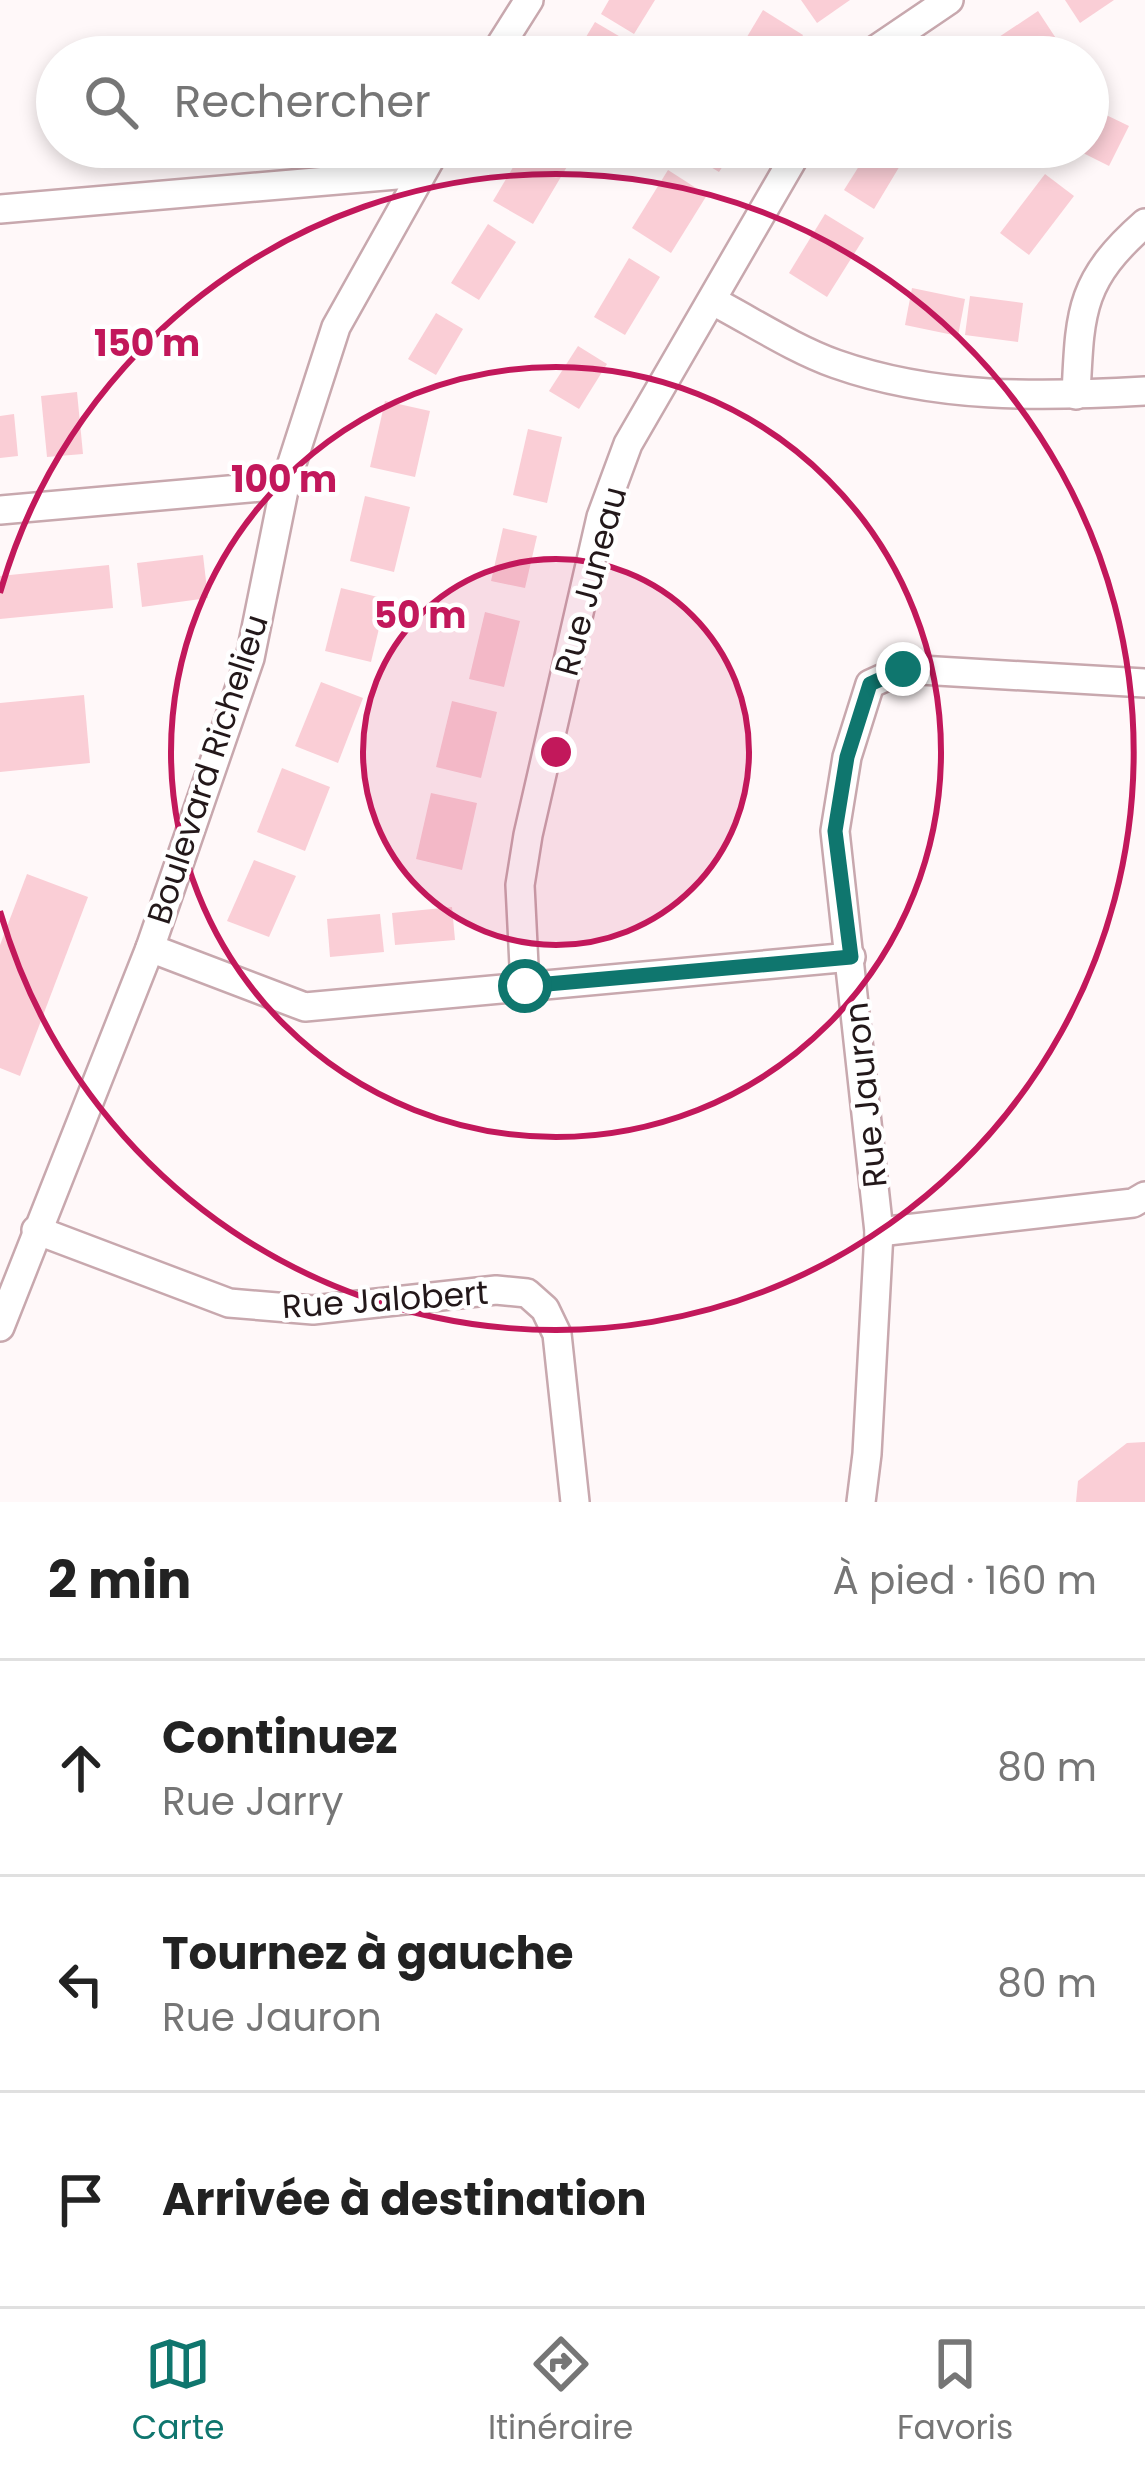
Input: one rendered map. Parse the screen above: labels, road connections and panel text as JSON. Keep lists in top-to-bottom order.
{
  "streets": {
    "street": [
      "Rue Juneau",
      "Boulevard Richelieu",
      "Rue Jauron",
      "Rue Jalobert"
    ]
  },
  "crossings": [
    ["Boulevard Richelieu", "Rue Jalobert"]
  ],
  "page": {
    "search": "Rechercher",
    "heading": ["2 min", "À pied · 160 m"],
    "list": [
      ["Continuez", "Rue Jarry", "80 m"],
      ["Tournez à gauche", "Rue Jauron", "80 m"],
      "Arrivée à destination"
    ],
    "nav": ["Carte", "Itinéraire", "Favoris"]
  },
  "rings": ["150 m", "100 m", "50 m"]
}
